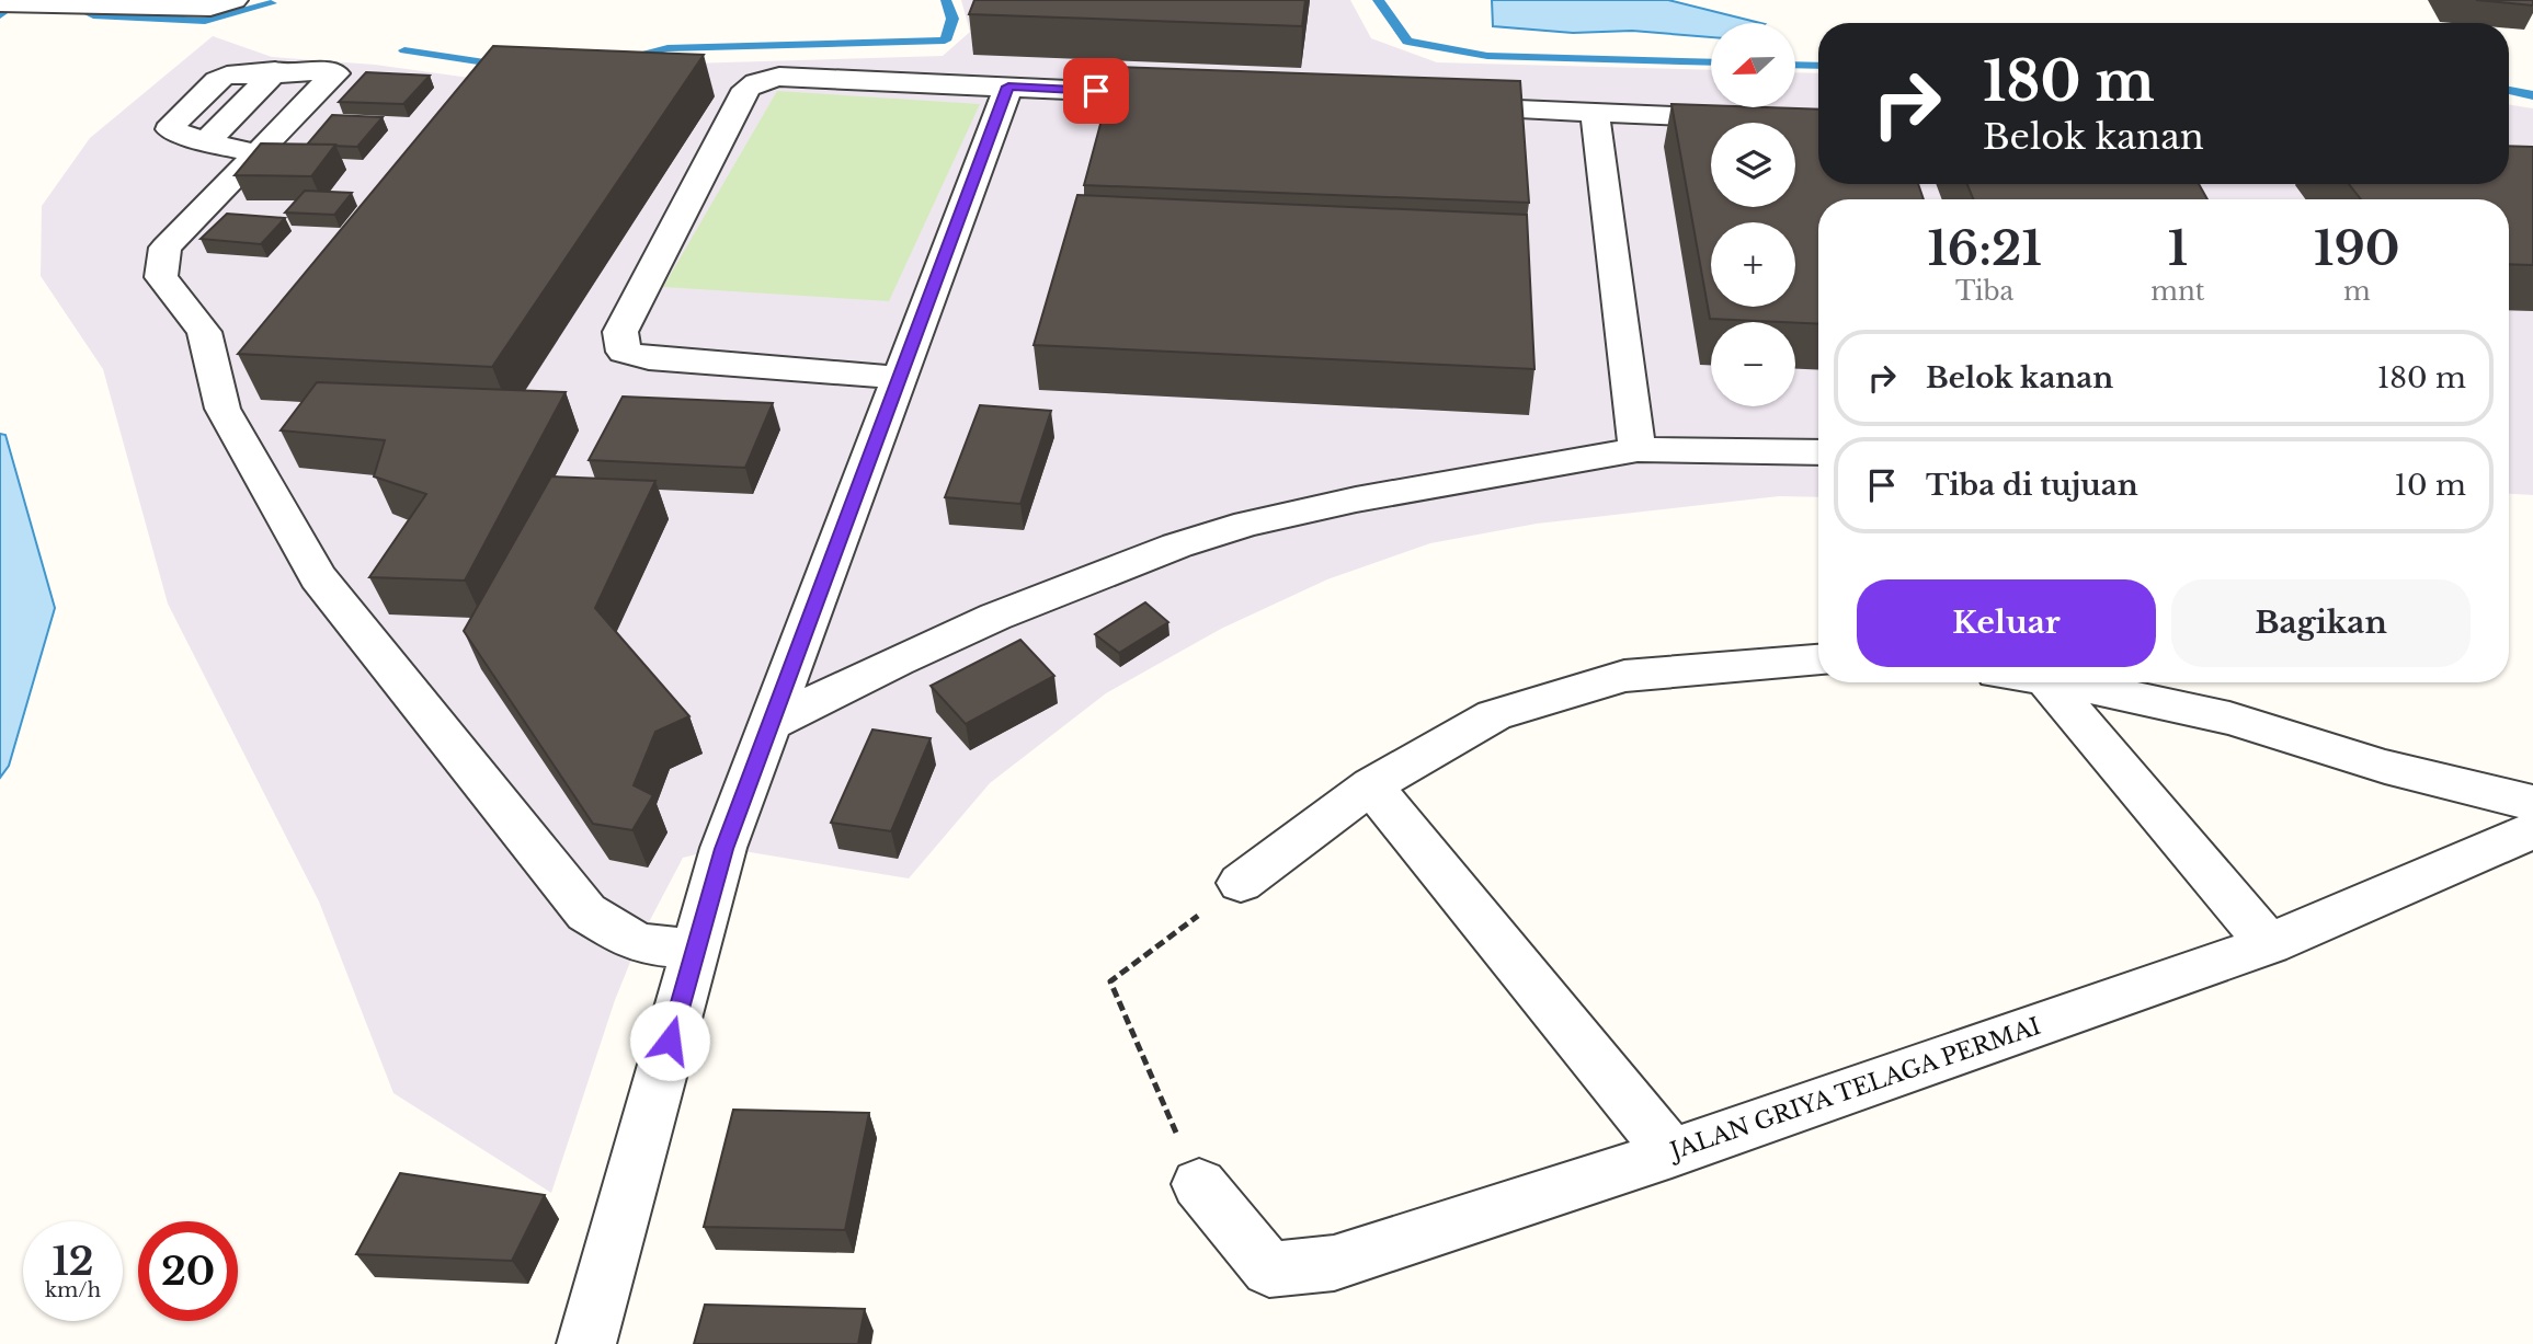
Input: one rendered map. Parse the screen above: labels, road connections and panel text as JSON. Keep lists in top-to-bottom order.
{
  "streets": {
    "street": ["JALAN GRIYA TELAGA PERMAI"]
  },
  "north": "left",
  "page": {
    "map_buttons": ["+", "−"],
    "turn": ["180 m", "Belok kanan"],
    "eta": [
      "16:21",
      "Tiba",
      "1",
      "mnt",
      "190",
      "m"
    ],
    "list": [
      {
        "name": "Belok kanan",
        "value": "180 m"
      },
      {
        "name": "Tiba di tujuan",
        "value": "10 m"
      }
    ],
    "buttons": ["Keluar", "Bagikan"],
    "speed": "12 km/h",
    "limit": "20"
  }
}
